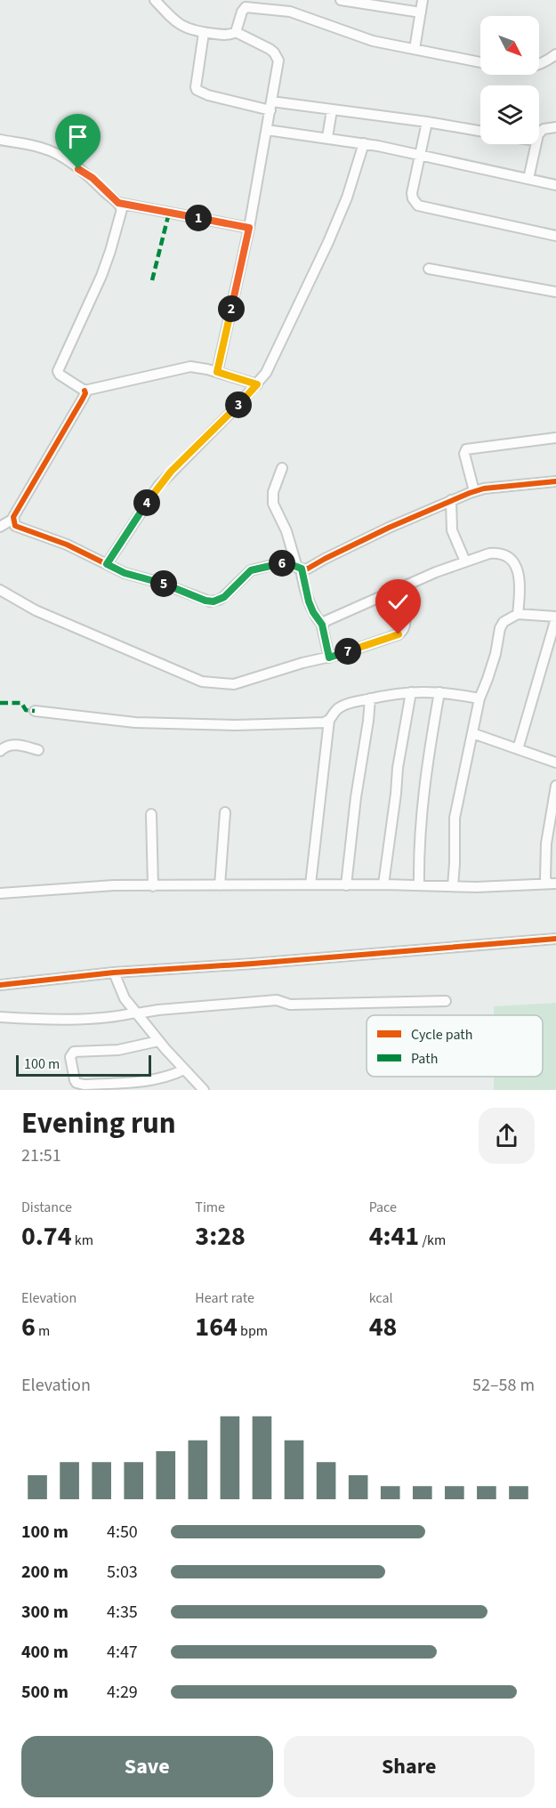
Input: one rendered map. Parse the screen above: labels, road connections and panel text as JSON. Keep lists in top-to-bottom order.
{
  "legend": ["Cycle path", "Path"],
  "scale_bar": "100 m",
  "north": "bottom right",
  "page": {
    "pins": [
      "1",
      "2",
      "3",
      "4",
      "6",
      "5",
      "7"
    ],
    "scale": "100 m",
    "heading": ["Evening run", "21:51"],
    "stats": [
      ["Distance", "0.74 km"],
      ["Time", "3:28"],
      ["Pace", "4:41 /km"],
      ["Elevation", "6 m"],
      ["Heart rate", "164 bpm"],
      ["kcal", "48"]
    ],
    "chart": ["Elevation", "52–58 m"],
    "list": [
      {
        "name": "100 m",
        "note": "4:50"
      },
      {
        "name": "200 m",
        "note": "5:03"
      },
      {
        "name": "300 m",
        "note": "4:35"
      },
      {
        "name": "400 m",
        "note": "4:47"
      },
      {
        "name": "500 m",
        "note": "4:29"
      }
    ],
    "buttons": ["Save", "Share"]
  }
}
